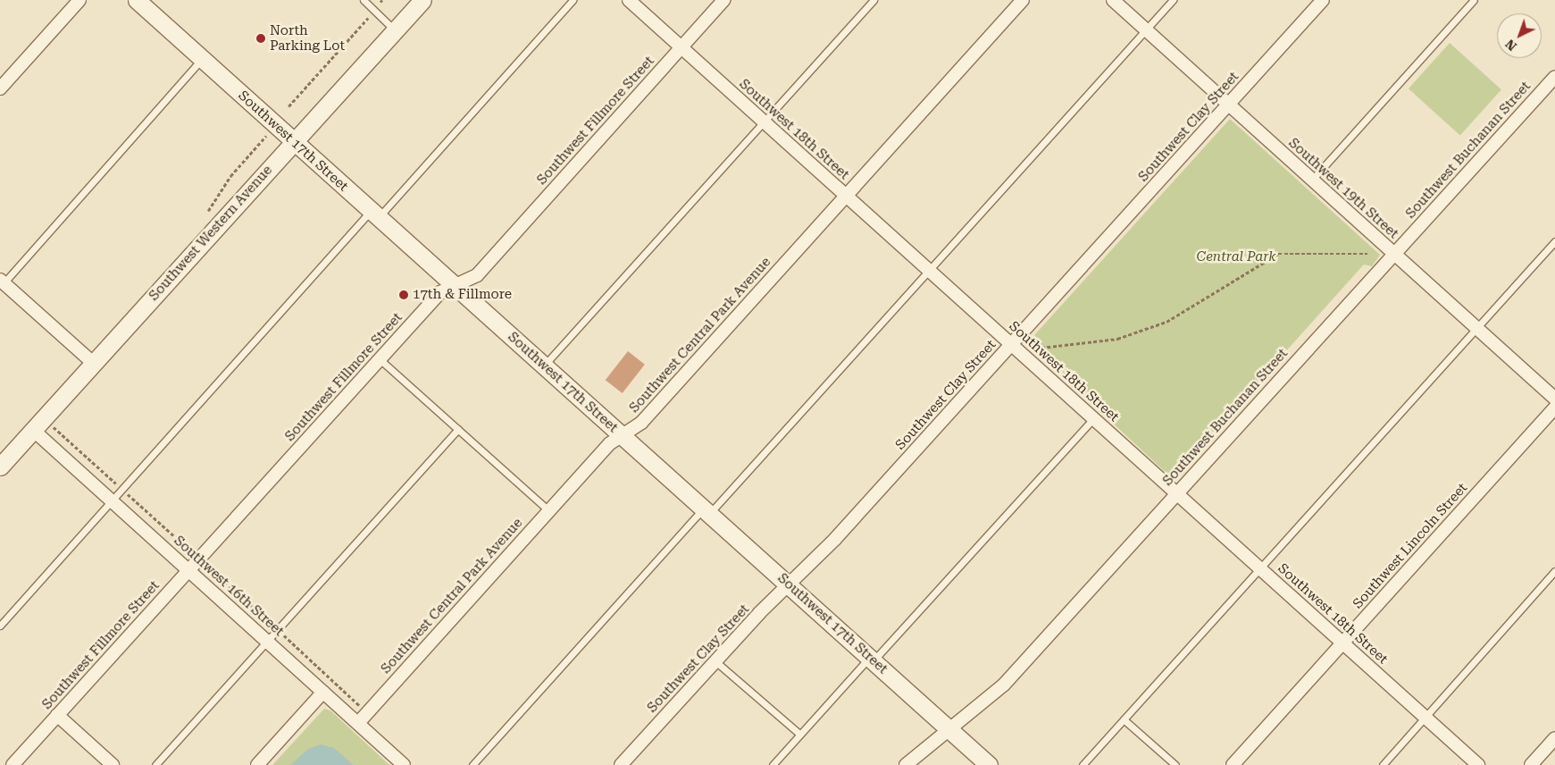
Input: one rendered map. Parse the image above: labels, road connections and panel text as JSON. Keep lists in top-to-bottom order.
{
  "streets": {
    "main road": ["Southwest 17th Street", "Southwest Western Avenue"],
    "street": [
      "Southwest Fillmore Street",
      "Southwest Clay Street",
      "Southwest 18th Street",
      "Southwest Buchanan Street",
      "Southwest 19th Street",
      "Southwest Central Park Avenue",
      "Southwest Lincoln Street",
      "Southwest 16th Street"
    ]
  },
  "crossings": [
    ["Southwest Fillmore Street", "Southwest 18th Street"],
    ["Southwest Fillmore Street", "Southwest 17th Street"],
    ["Southwest Fillmore Street", "Southwest 16th Street"],
    ["Southwest Clay Street", "Southwest 18th Street"],
    ["Southwest Clay Street", "Southwest 17th Street"],
    ["Southwest Clay Street", "Southwest 19th Street"],
    ["Southwest 18th Street", "Southwest Buchanan Street"],
    ["Southwest 18th Street", "Southwest Central Park Avenue"],
    ["Southwest 18th Street", "Southwest Lincoln Street"],
    ["Southwest 17th Street", "Southwest Buchanan Street"],
    ["Southwest 17th Street", "Southwest Western Avenue"],
    ["Southwest 17th Street", "Southwest Central Park Avenue"],
    ["Southwest Buchanan Street", "Southwest 19th Street"],
    ["Southwest Western Avenue", "Southwest 16th Street"],
    ["Southwest Central Park Avenue", "Southwest 16th Street"]
  ],
  "parks": ["Central Park"],
  "places": ["North Parking Lot", "17th & Fillmore"],
  "north": "bottom left"
}
